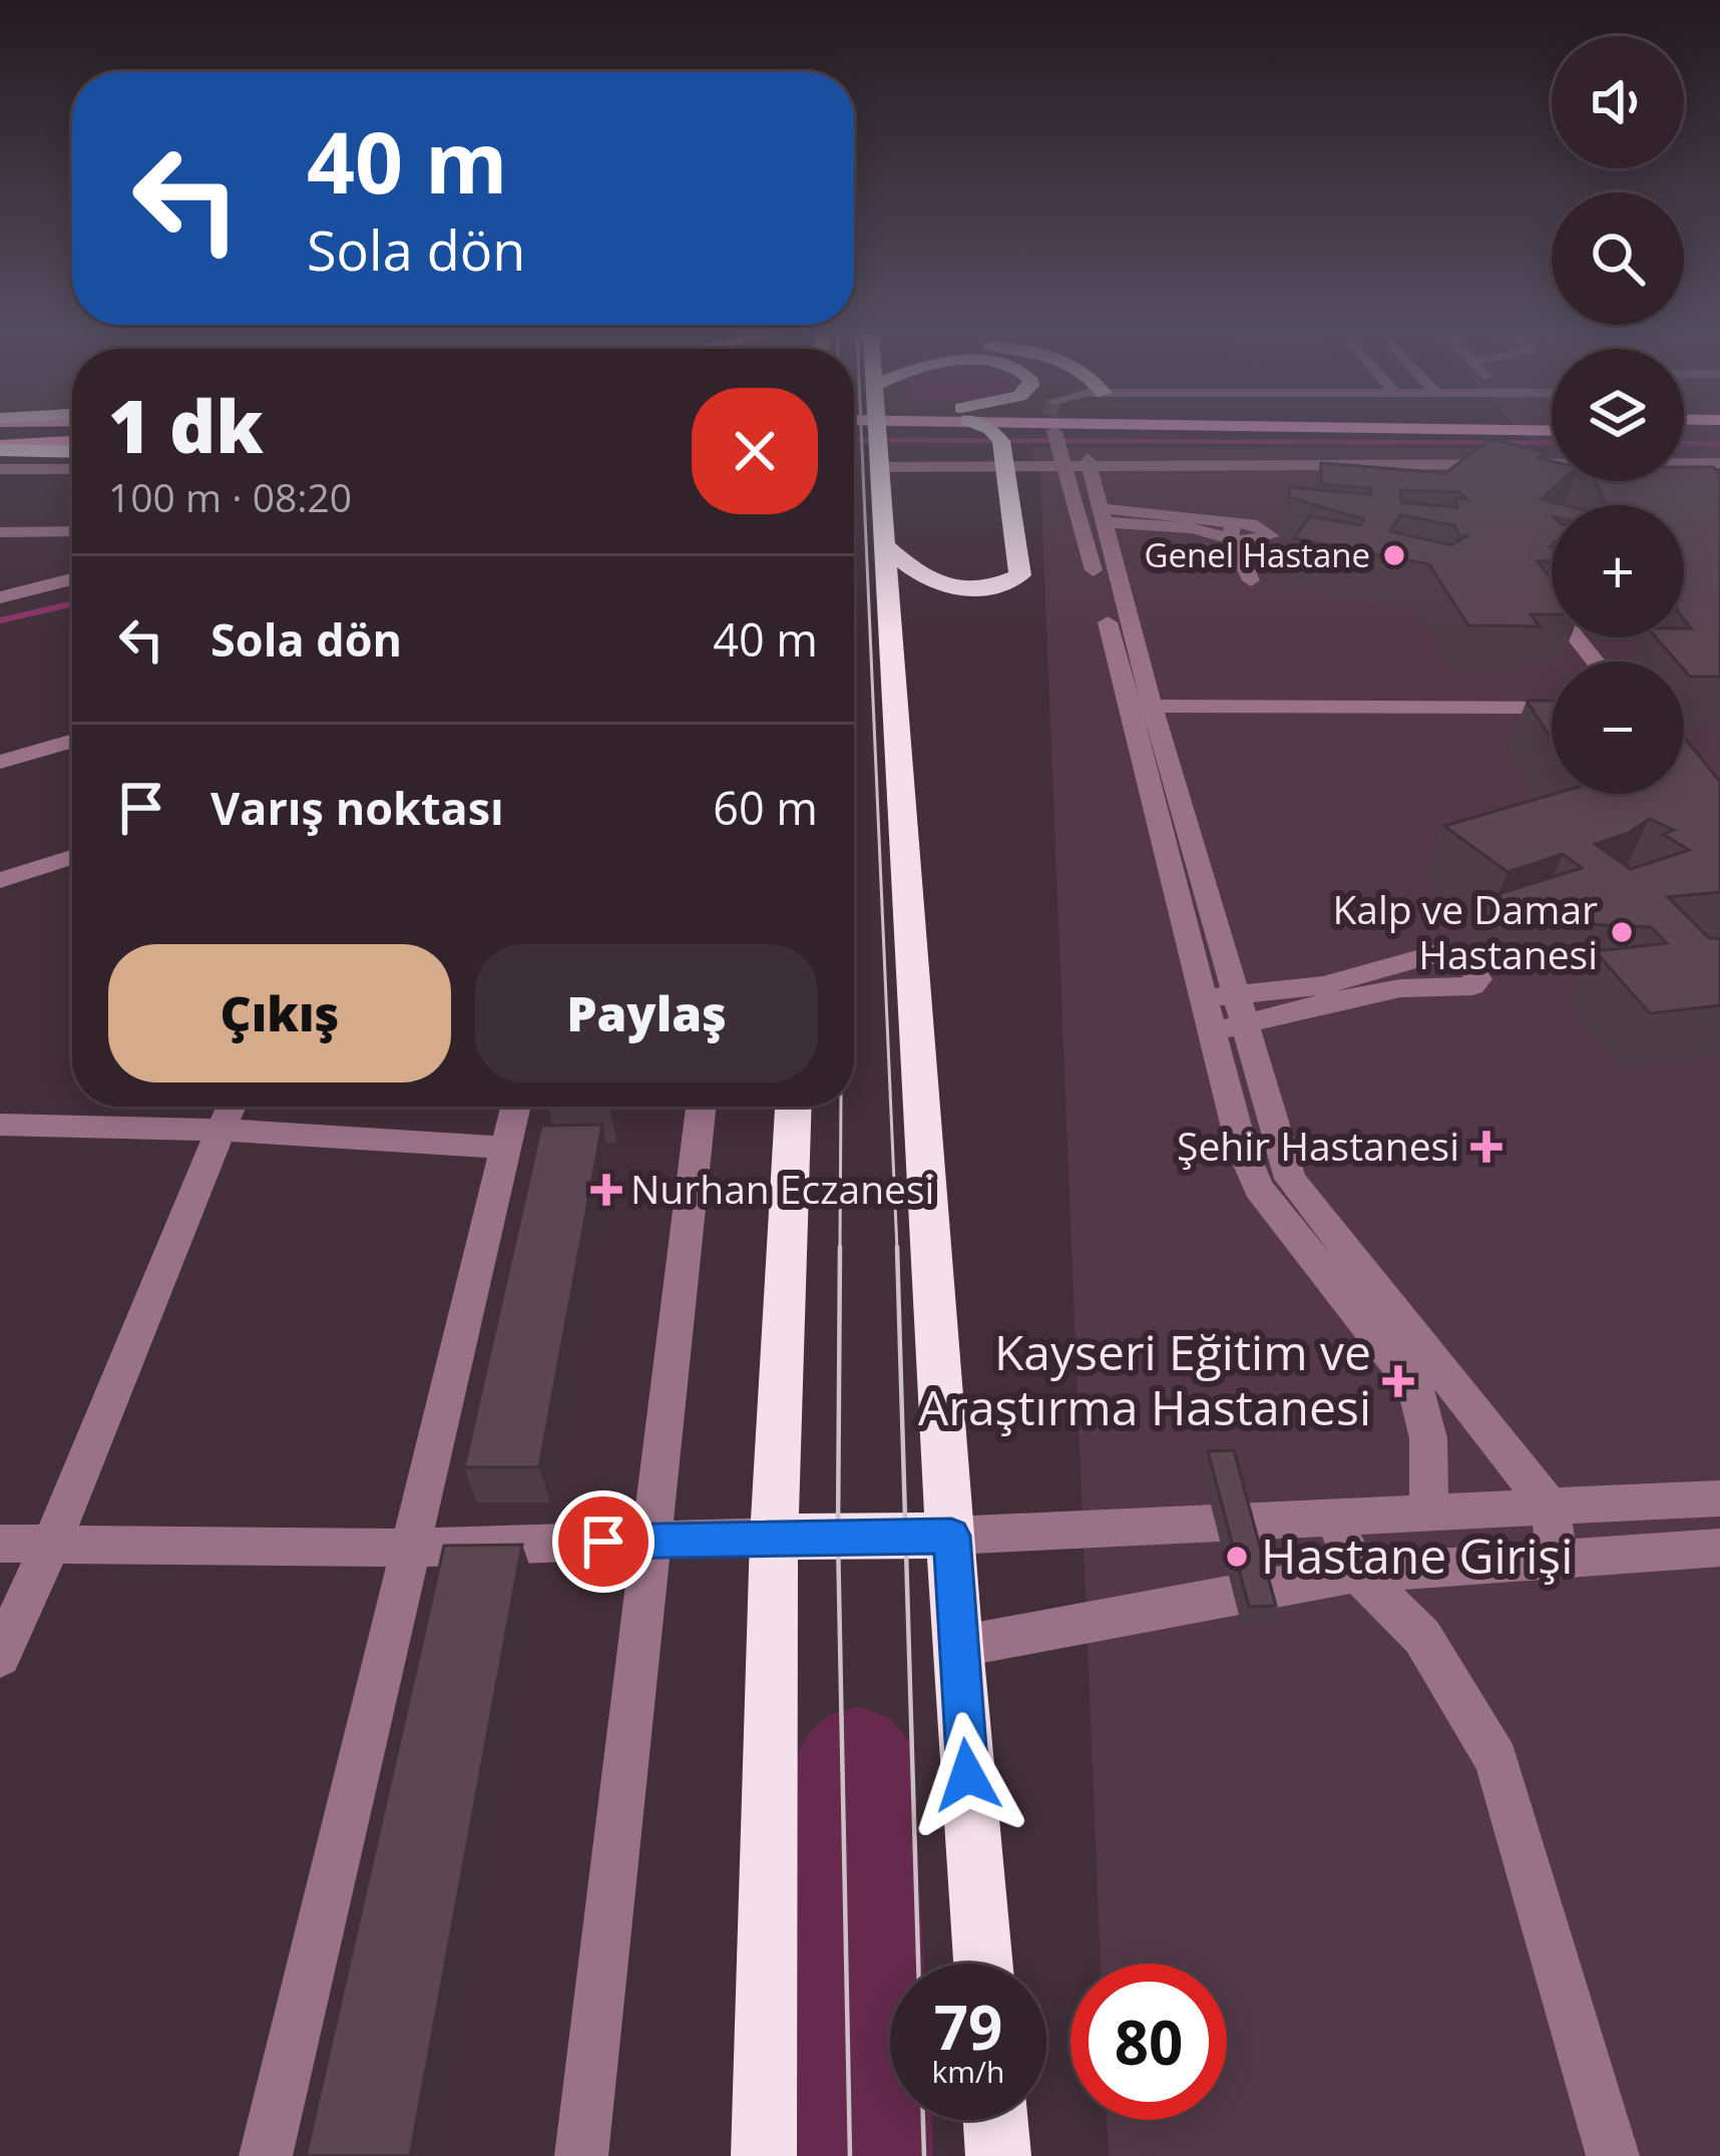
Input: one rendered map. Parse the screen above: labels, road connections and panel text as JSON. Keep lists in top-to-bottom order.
{
  "places": {
    "other": ["Genel Hastane", "Kalp ve Damar Hastanesi", "Hastane Girişi"],
    "health": ["Şehir Hastanesi", "Nurhan Eczanesi", "Kayseri Eğitim ve Araştırma Hastanesi"]
  },
  "page": {
    "map_buttons": ["+", "−"],
    "turn": ["40 m", "Sola dön"],
    "heading": ["1 dk", "100 m · 08:20"],
    "list": [
      {
        "name": "Sola dön",
        "value": "40 m"
      },
      {
        "name": "Varış noktası",
        "value": "60 m"
      }
    ],
    "buttons": ["Çıkış", "Paylaş"],
    "speed": "79 km/h",
    "limit": "80"
  }
}
